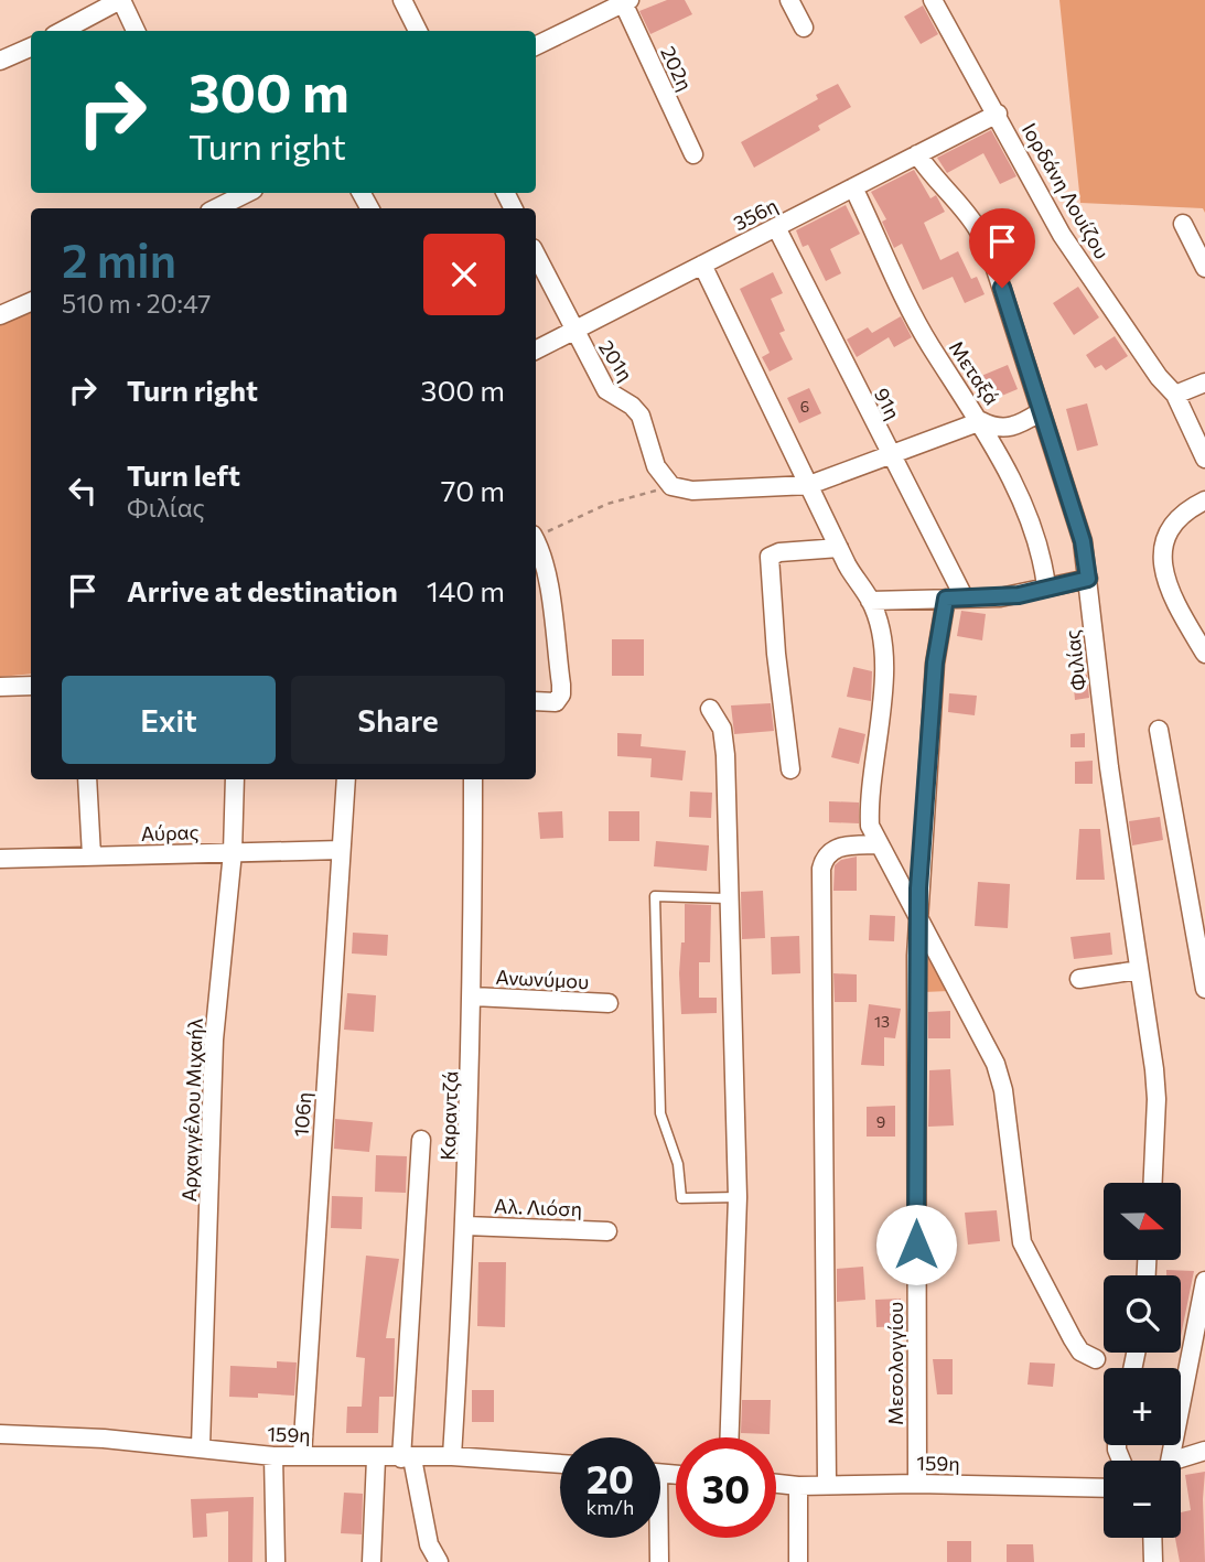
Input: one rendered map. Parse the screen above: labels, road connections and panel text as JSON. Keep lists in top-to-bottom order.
{
  "streets": {
    "street": [
      "202η",
      "Ιορδάνη Λουίζου",
      "356η",
      "201η",
      "Μεταξά",
      "91η",
      "Φιλίας",
      "Αύρας",
      "Ανωνύμου",
      "Αρχαγγέλου Μιχαήλ",
      "106η",
      "Καραντζά",
      "Αλ. Λιόση",
      "Μεσολογγίου",
      "159η"
    ]
  },
  "crossings": [
    ["Ιορδάνη Λουίζου", "356η"],
    ["356η", "201η"],
    ["356η", "Μεταξά"],
    ["356η", "91η"],
    ["356η", "Φιλίας"],
    ["Αύρας", "Αρχαγγέλου Μιχαήλ"],
    ["Αύρας", "106η"],
    ["Ανωνύμου", "Καραντζά"],
    ["Αρχαγγέλου Μιχαήλ", "159η"],
    ["106η", "159η"],
    ["Καραντζά", "Αλ. Λιόση"],
    ["Καραντζά", "159η"],
    ["Μεσολογγίου", "159η"]
  ],
  "house_numbers": ["6", "13", "9"],
  "north": "right",
  "page": {
    "turn": ["300 m", "Turn right"],
    "heading": ["2 min", "510 m · 20:47"],
    "list": [
      {
        "name": "Turn right",
        "value": "300 m"
      },
      {
        "name": "Turn left",
        "note": "Φιλίας",
        "value": "70 m"
      },
      {
        "name": "Arrive at destination",
        "value": "140 m"
      }
    ],
    "buttons": ["Exit", "Share"],
    "map_buttons": ["+", "−"],
    "speed": "20 km/h",
    "limit": "30"
  }
}
